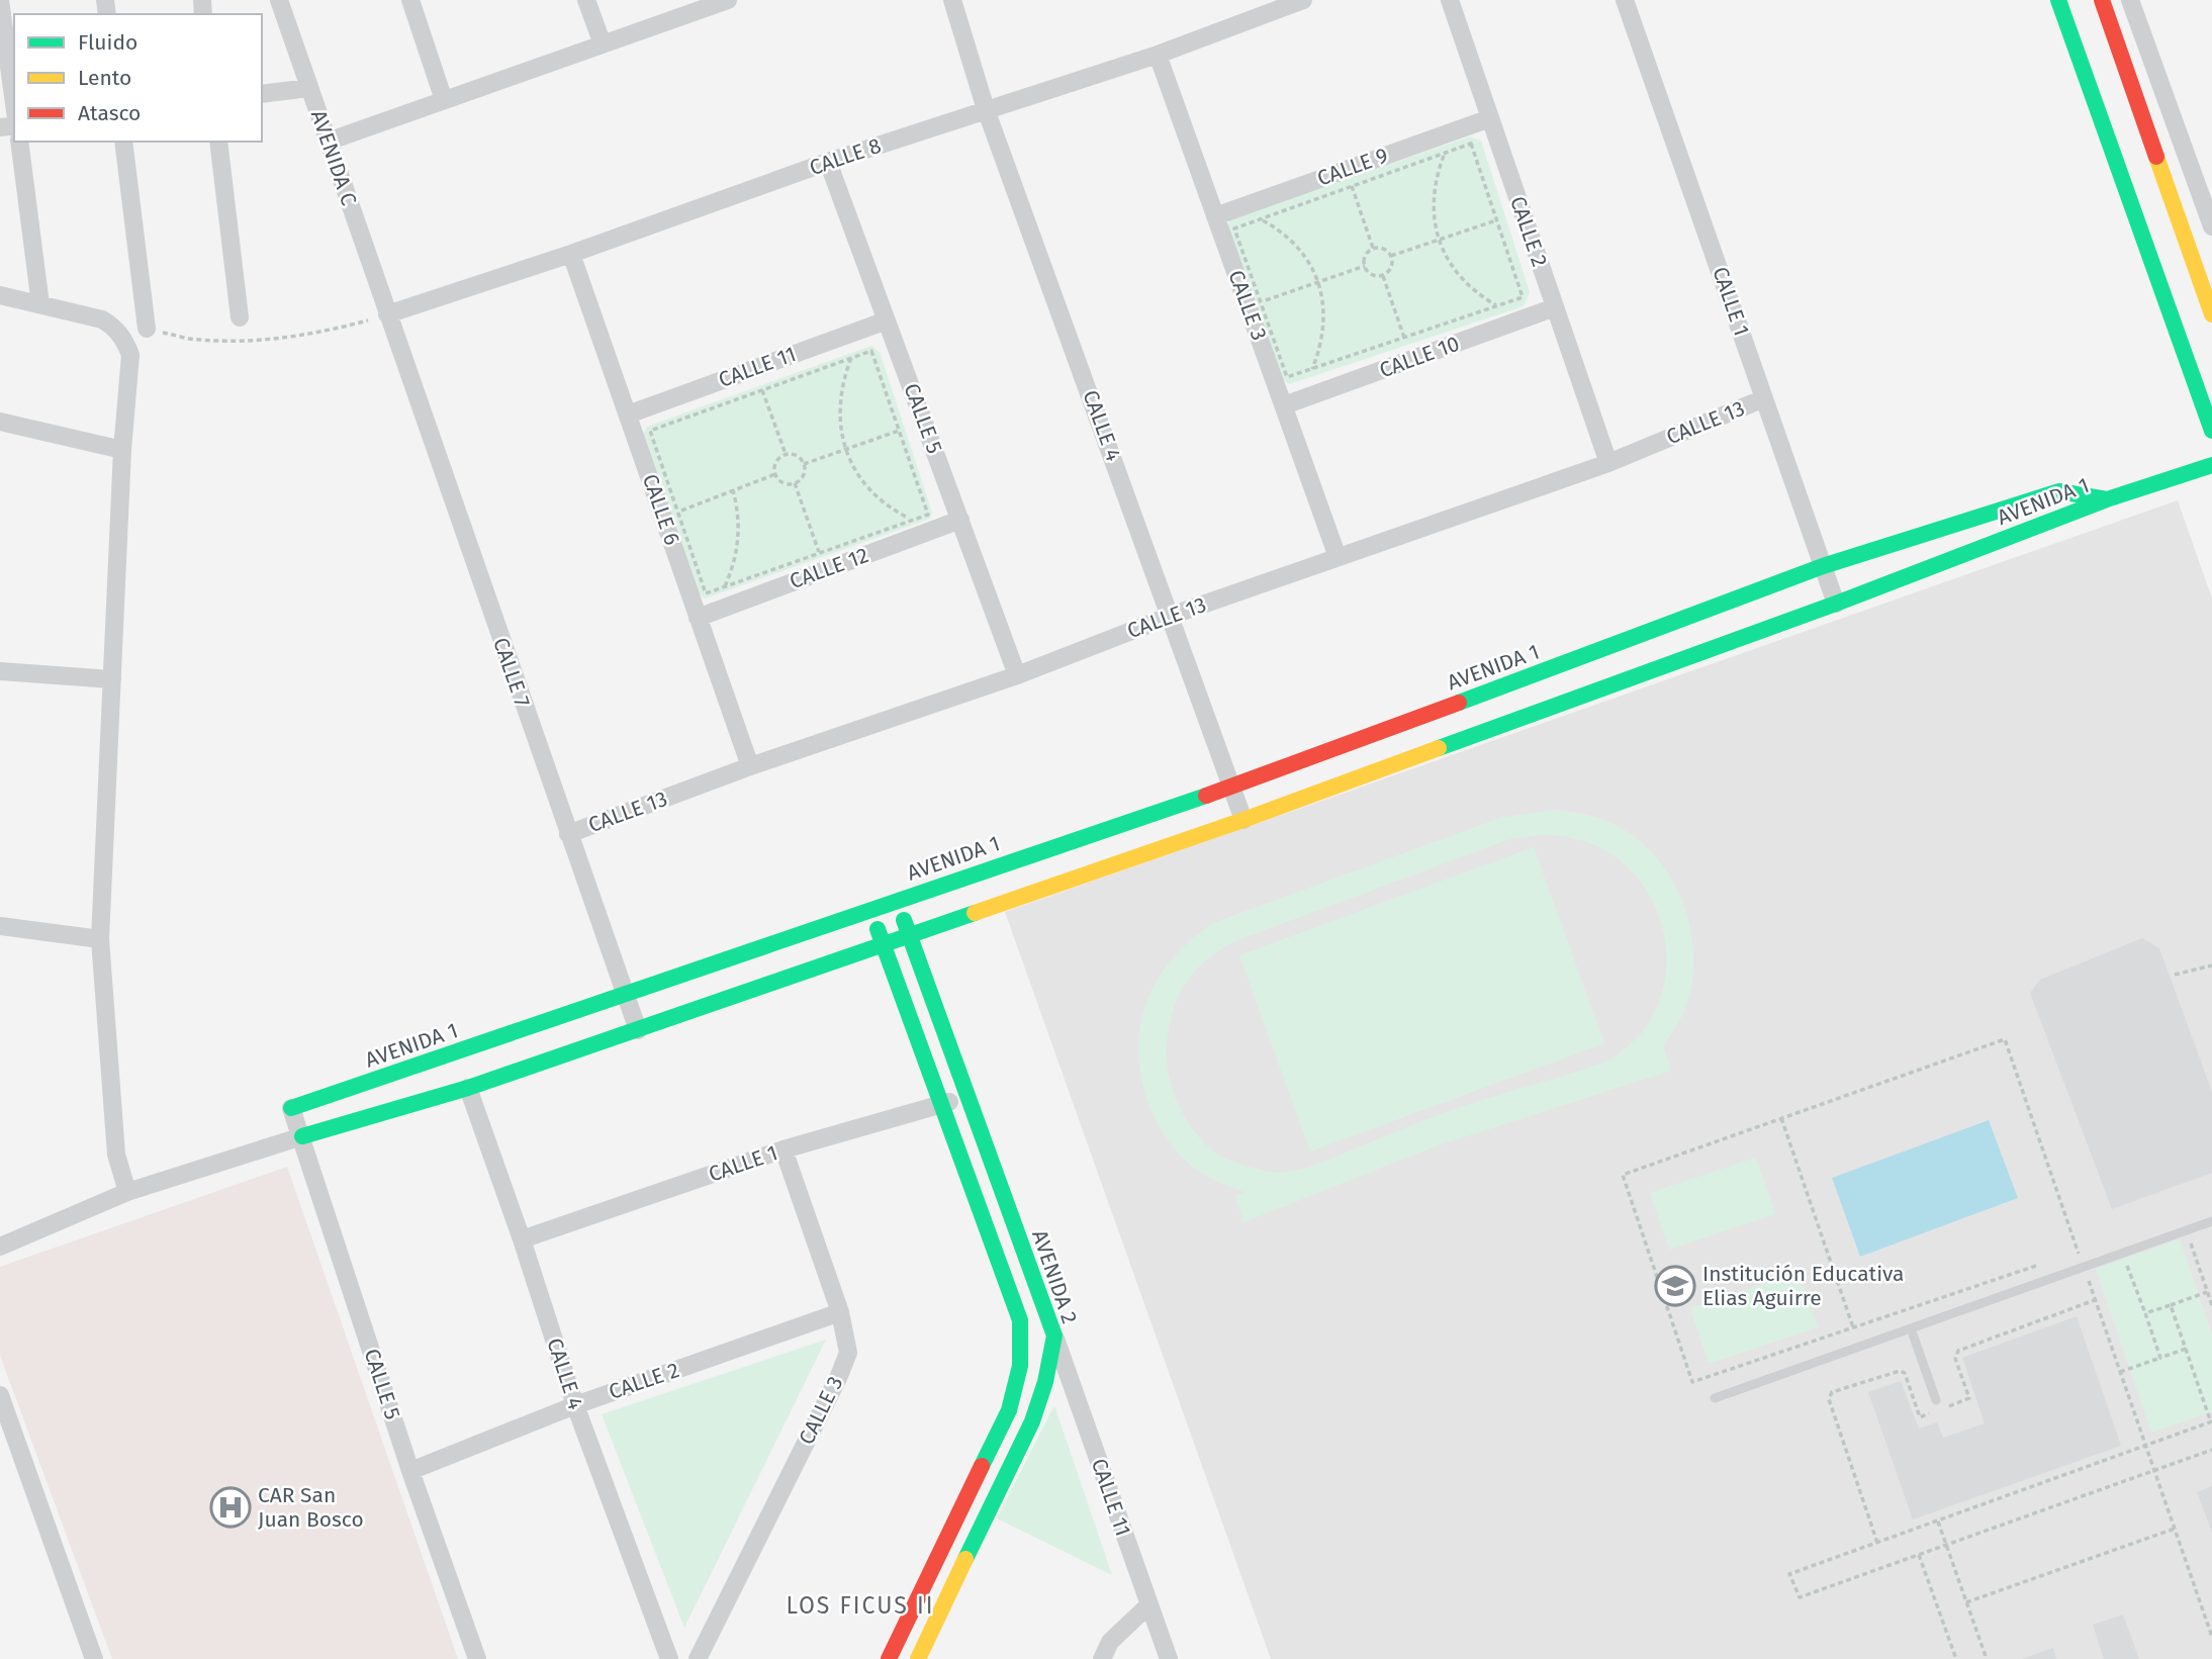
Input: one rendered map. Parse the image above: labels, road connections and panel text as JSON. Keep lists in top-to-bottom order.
{
  "streets": {
    "street": [
      "CALLE 8",
      "AVENIDA C",
      "CALLE 9",
      "CALLE 2",
      "CALLE 1",
      "CALLE 3",
      "CALLE 10",
      "CALLE 11",
      "CALLE 5",
      "CALLE 13",
      "CALLE 4",
      "AVENIDA 1",
      "CALLE 6",
      "CALLE 12",
      "CALLE 7",
      "AVENIDA 2"
    ]
  },
  "crossings": [
    ["CALLE 8", "AVENIDA C"],
    ["CALLE 8", "CALLE 3"],
    ["CALLE 8", "CALLE 5"],
    ["CALLE 8", "CALLE 4"],
    ["CALLE 8", "CALLE 6"],
    ["CALLE 8", "CALLE 7"],
    ["AVENIDA C", "CALLE 7"],
    ["CALLE 9", "CALLE 2"],
    ["CALLE 9", "CALLE 3"],
    ["CALLE 2", "CALLE 3"],
    ["CALLE 2", "CALLE 10"],
    ["CALLE 2", "CALLE 5"],
    ["CALLE 2", "CALLE 13"],
    ["CALLE 2", "CALLE 4"],
    ["CALLE 1", "CALLE 3"],
    ["CALLE 1", "CALLE 13"],
    ["CALLE 1", "CALLE 4"],
    ["CALLE 1", "AVENIDA 1"],
    ["CALLE 1", "AVENIDA 2"],
    ["CALLE 3", "CALLE 10"],
    ["CALLE 3", "CALLE 13"],
    ["CALLE 11", "CALLE 5"],
    ["CALLE 11", "CALLE 6"],
    ["CALLE 11", "AVENIDA 2"],
    ["CALLE 5", "CALLE 13"],
    ["CALLE 5", "AVENIDA 1"],
    ["CALLE 5", "CALLE 12"],
    ["CALLE 13", "CALLE 4"],
    ["CALLE 13", "CALLE 6"],
    ["CALLE 13", "CALLE 7"],
    ["CALLE 4", "AVENIDA 1"],
    ["AVENIDA 1", "CALLE 7"],
    ["AVENIDA 1", "AVENIDA 2"],
    ["CALLE 6", "CALLE 12"]
  ],
  "districts": ["LOS FICUS II"],
  "places": {
    "school or university": ["Institución Educativa Elias Aguirre"],
    "hospital": ["CAR San Juan Bosco"]
  },
  "legend": ["Fluido", "Lento", "Atasco"]
}
